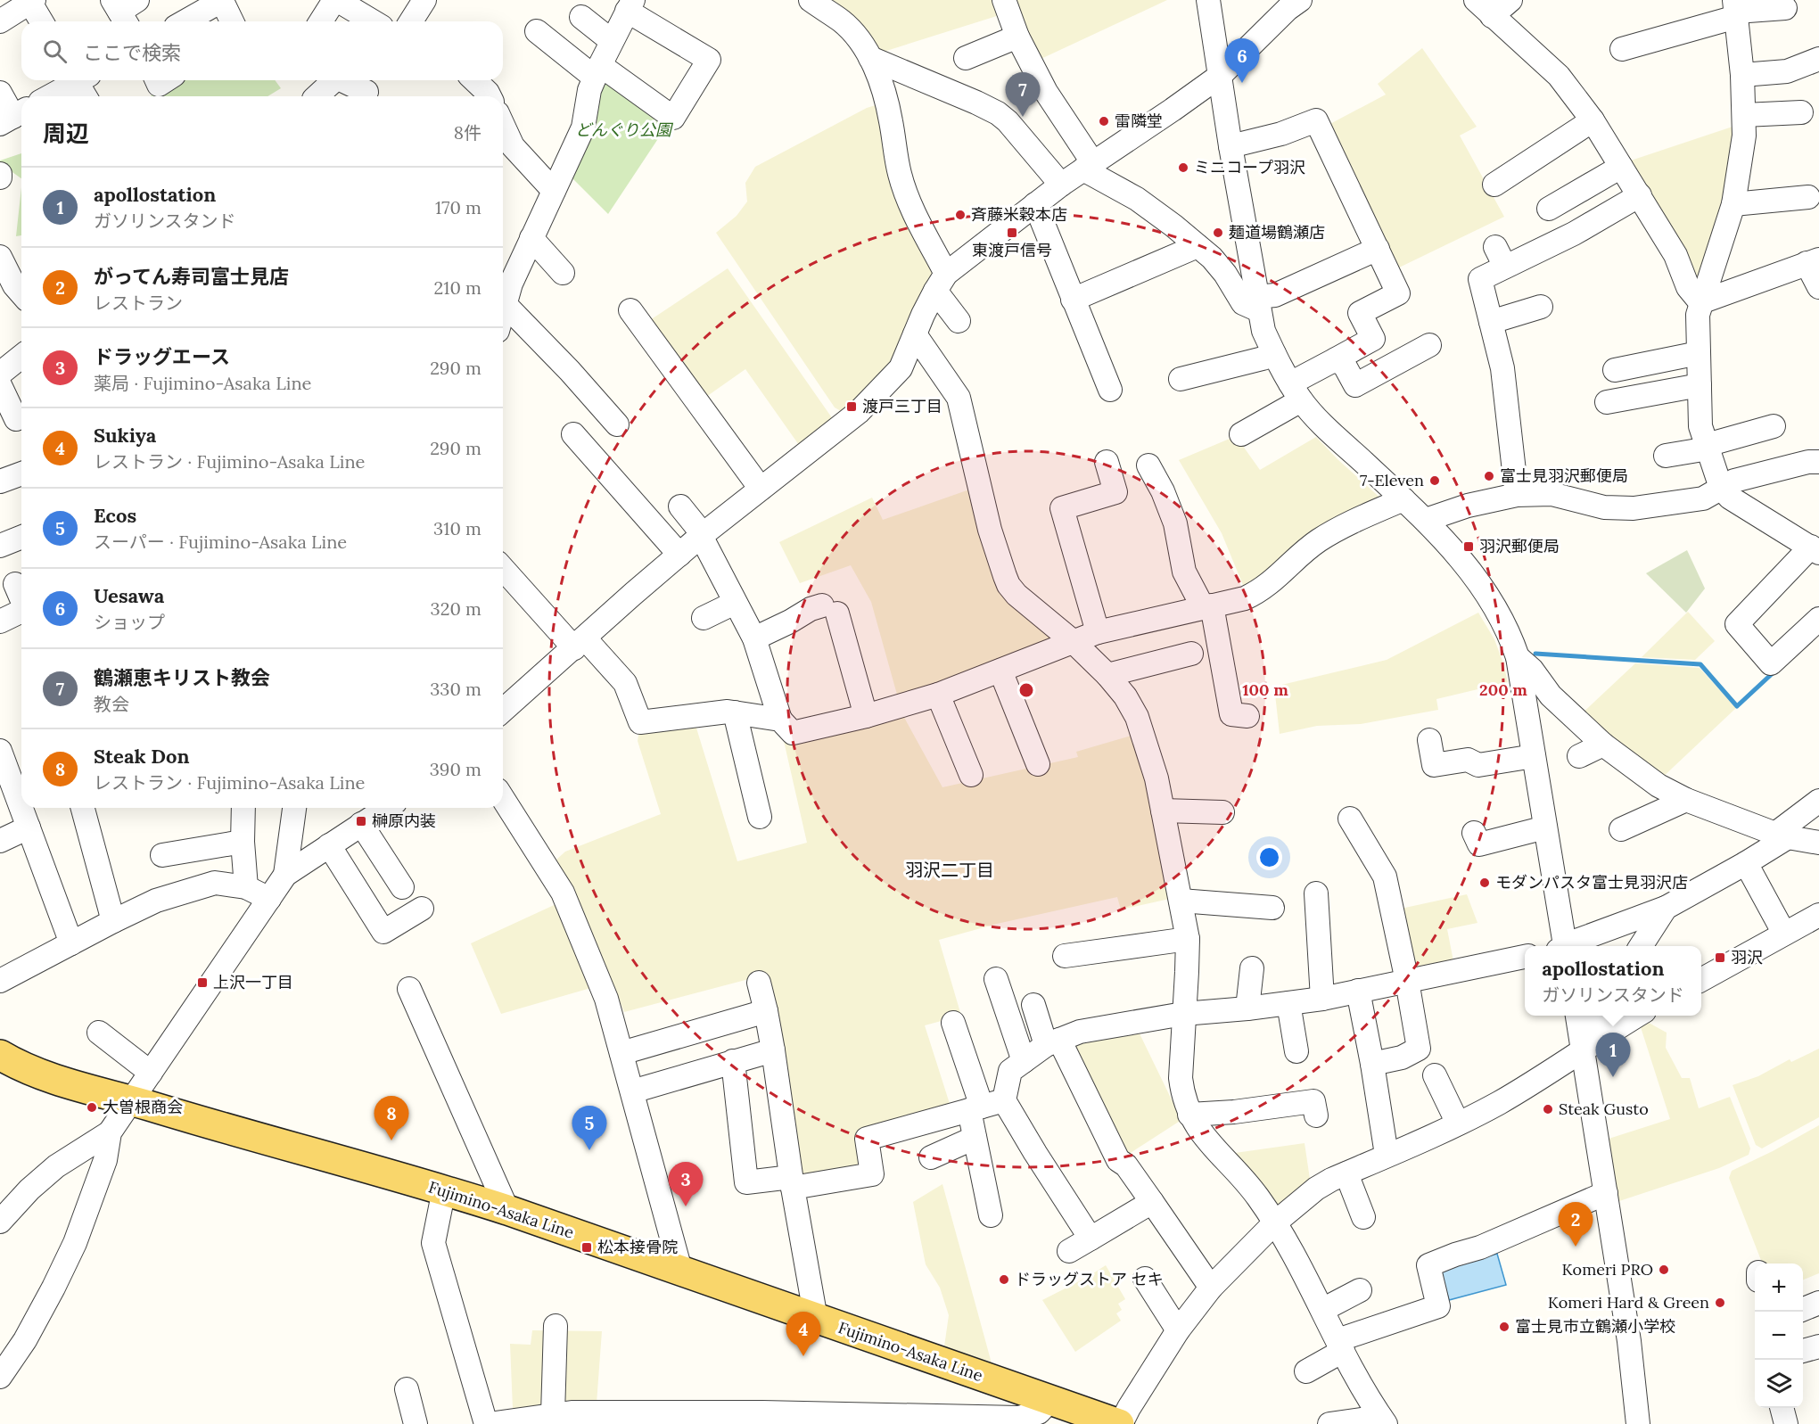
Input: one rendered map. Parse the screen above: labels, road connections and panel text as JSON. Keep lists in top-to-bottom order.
{
  "streets": {
    "main road": ["Fujimino-Asaka Line"]
  },
  "districts": ["羽沢二丁目"],
  "parks": ["どんぐり公園"],
  "places": {
    "other": [
      "雷隣堂",
      "ミニコープ羽沢",
      "斉藤米穀本店",
      "麺道場鶴瀬店",
      "富士見羽沢郵便局",
      "7-Eleven",
      "モダンパスタ富士見羽沢店",
      "大曽根商会",
      "Steak Gusto",
      "Komeri PRO",
      "ドラッグストア セキ",
      "Komeri Hard & Green",
      "富士見市立鶴瀬小学校"
    ],
    "transit": [
      "東渡戸信号",
      "渡戸三丁目",
      "羽沢郵便局",
      "榊原内装",
      "羽沢",
      "上沢一丁目",
      "松本接骨院"
    ]
  },
  "page": {
    "search": "ここで検索",
    "pins": [
      "6",
      "7",
      "1",
      "8",
      "5",
      "3",
      "2",
      "4"
    ],
    "heading": ["周辺", "8件"],
    "list": [
      {
        "mark": "1",
        "name": "apollostation",
        "note": "ガソリンスタンド",
        "value": "170 m"
      },
      {
        "mark": "2",
        "name": "がってん寿司富士見店",
        "note": "レストラン",
        "value": "210 m"
      },
      {
        "mark": "3",
        "name": "ドラッグエース",
        "note": "薬局 · Fujimino-Asaka Line",
        "value": "290 m"
      },
      {
        "mark": "4",
        "name": "Sukiya",
        "note": "レストラン · Fujimino-Asaka Line",
        "value": "290 m"
      },
      {
        "mark": "5",
        "name": "Ecos",
        "note": "スーパー · Fujimino-Asaka Line",
        "value": "310 m"
      },
      {
        "mark": "6",
        "name": "Uesawa",
        "note": "ショップ",
        "value": "320 m"
      },
      {
        "mark": "7",
        "name": "鶴瀬恵キリスト教会",
        "note": "教会",
        "value": "330 m"
      },
      {
        "mark": "8",
        "name": "Steak Don",
        "note": "レストラン · Fujimino-Asaka Line",
        "value": "390 m"
      }
    ],
    "popup": ["apollostation", "ガソリンスタンド"],
    "map_buttons": ["+", "−"]
  },
  "rings": ["100 m", "200 m"]
}
